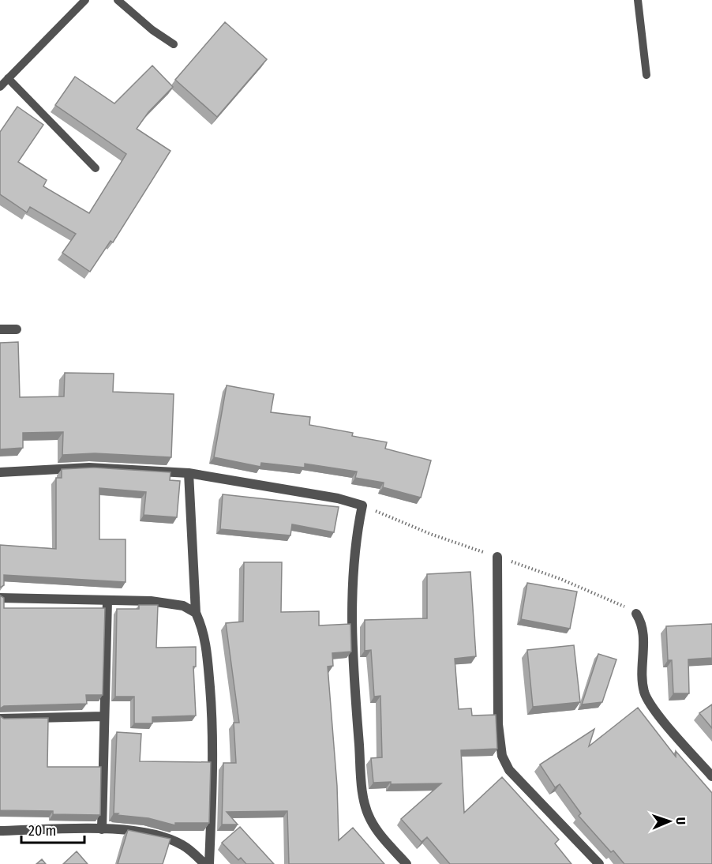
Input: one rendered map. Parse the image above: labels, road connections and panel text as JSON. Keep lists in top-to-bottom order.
{
  "scale_bar": "20 m",
  "north": "right"
}
